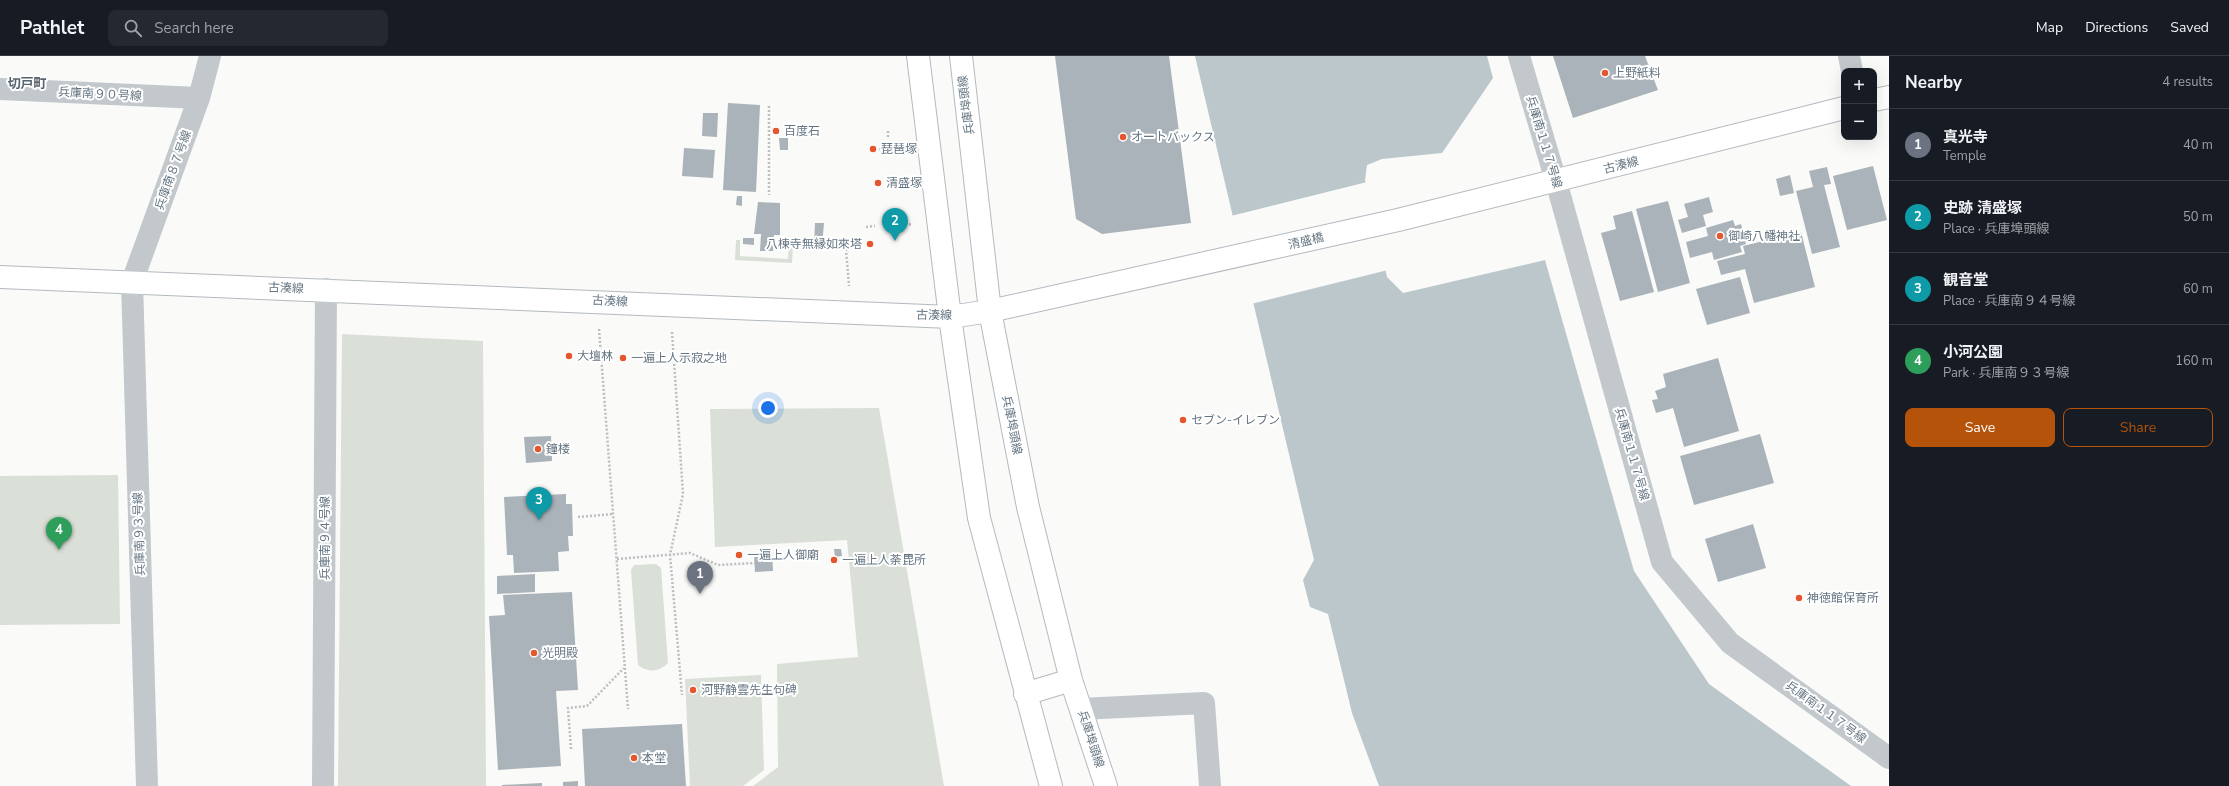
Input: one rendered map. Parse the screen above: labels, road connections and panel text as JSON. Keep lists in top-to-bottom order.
{
  "streets": {
    "street": [
      "兵庫南９０号線",
      "兵庫埠頭線",
      "兵庫南１１７号線",
      "古湊線",
      "兵庫南８７号線",
      "清盛橋",
      "兵庫南９３号線",
      "兵庫南９４号線"
    ]
  },
  "crossings": [
    ["兵庫南９０号線", "兵庫南８７号線"],
    ["兵庫埠頭線", "古湊線"],
    ["兵庫南１１７号線", "古湊線"],
    ["古湊線", "兵庫南８７号線"],
    ["古湊線", "清盛橋"],
    ["古湊線", "兵庫南９３号線"],
    ["古湊線", "兵庫南９４号線"],
    ["兵庫南８７号線", "兵庫南９３号線"]
  ],
  "districts": ["切戸町"],
  "places": [
    "上野紙料",
    "百度石",
    "オートバックス",
    "琵琶塚",
    "清盛塚",
    "御崎八幡神社",
    "八棟寺無縁如來塔",
    "大壇林",
    "一遍上人示寂之地",
    "セブン-イレブン",
    "鐘楼",
    "一遍上人御廟",
    "一遍上人荼毘所",
    "神徳館保育所",
    "光明殿",
    "河野静雲先生句碑",
    "本堂"
  ],
  "page": {
    "header": "Pathlet",
    "search": "Search here",
    "nav": ["Map", "Directions", "Saved"],
    "heading": ["Nearby", "4 results"],
    "map_buttons": ["+", "−"],
    "list": [
      {
        "mark": "1",
        "name": "真光寺",
        "note": "Temple",
        "value": "40 m"
      },
      {
        "mark": "2",
        "name": "史跡 清盛塚",
        "note": "Place · 兵庫埠頭線",
        "value": "50 m"
      },
      {
        "mark": "3",
        "name": "観音堂",
        "note": "Place · 兵庫南９４号線",
        "value": "60 m"
      },
      {
        "mark": "4",
        "name": "小河公園",
        "note": "Park · 兵庫南９３号線",
        "value": "160 m"
      }
    ],
    "pins": [
      "2",
      "3",
      "4",
      "1"
    ],
    "buttons": ["Save", "Share"]
  }
}
